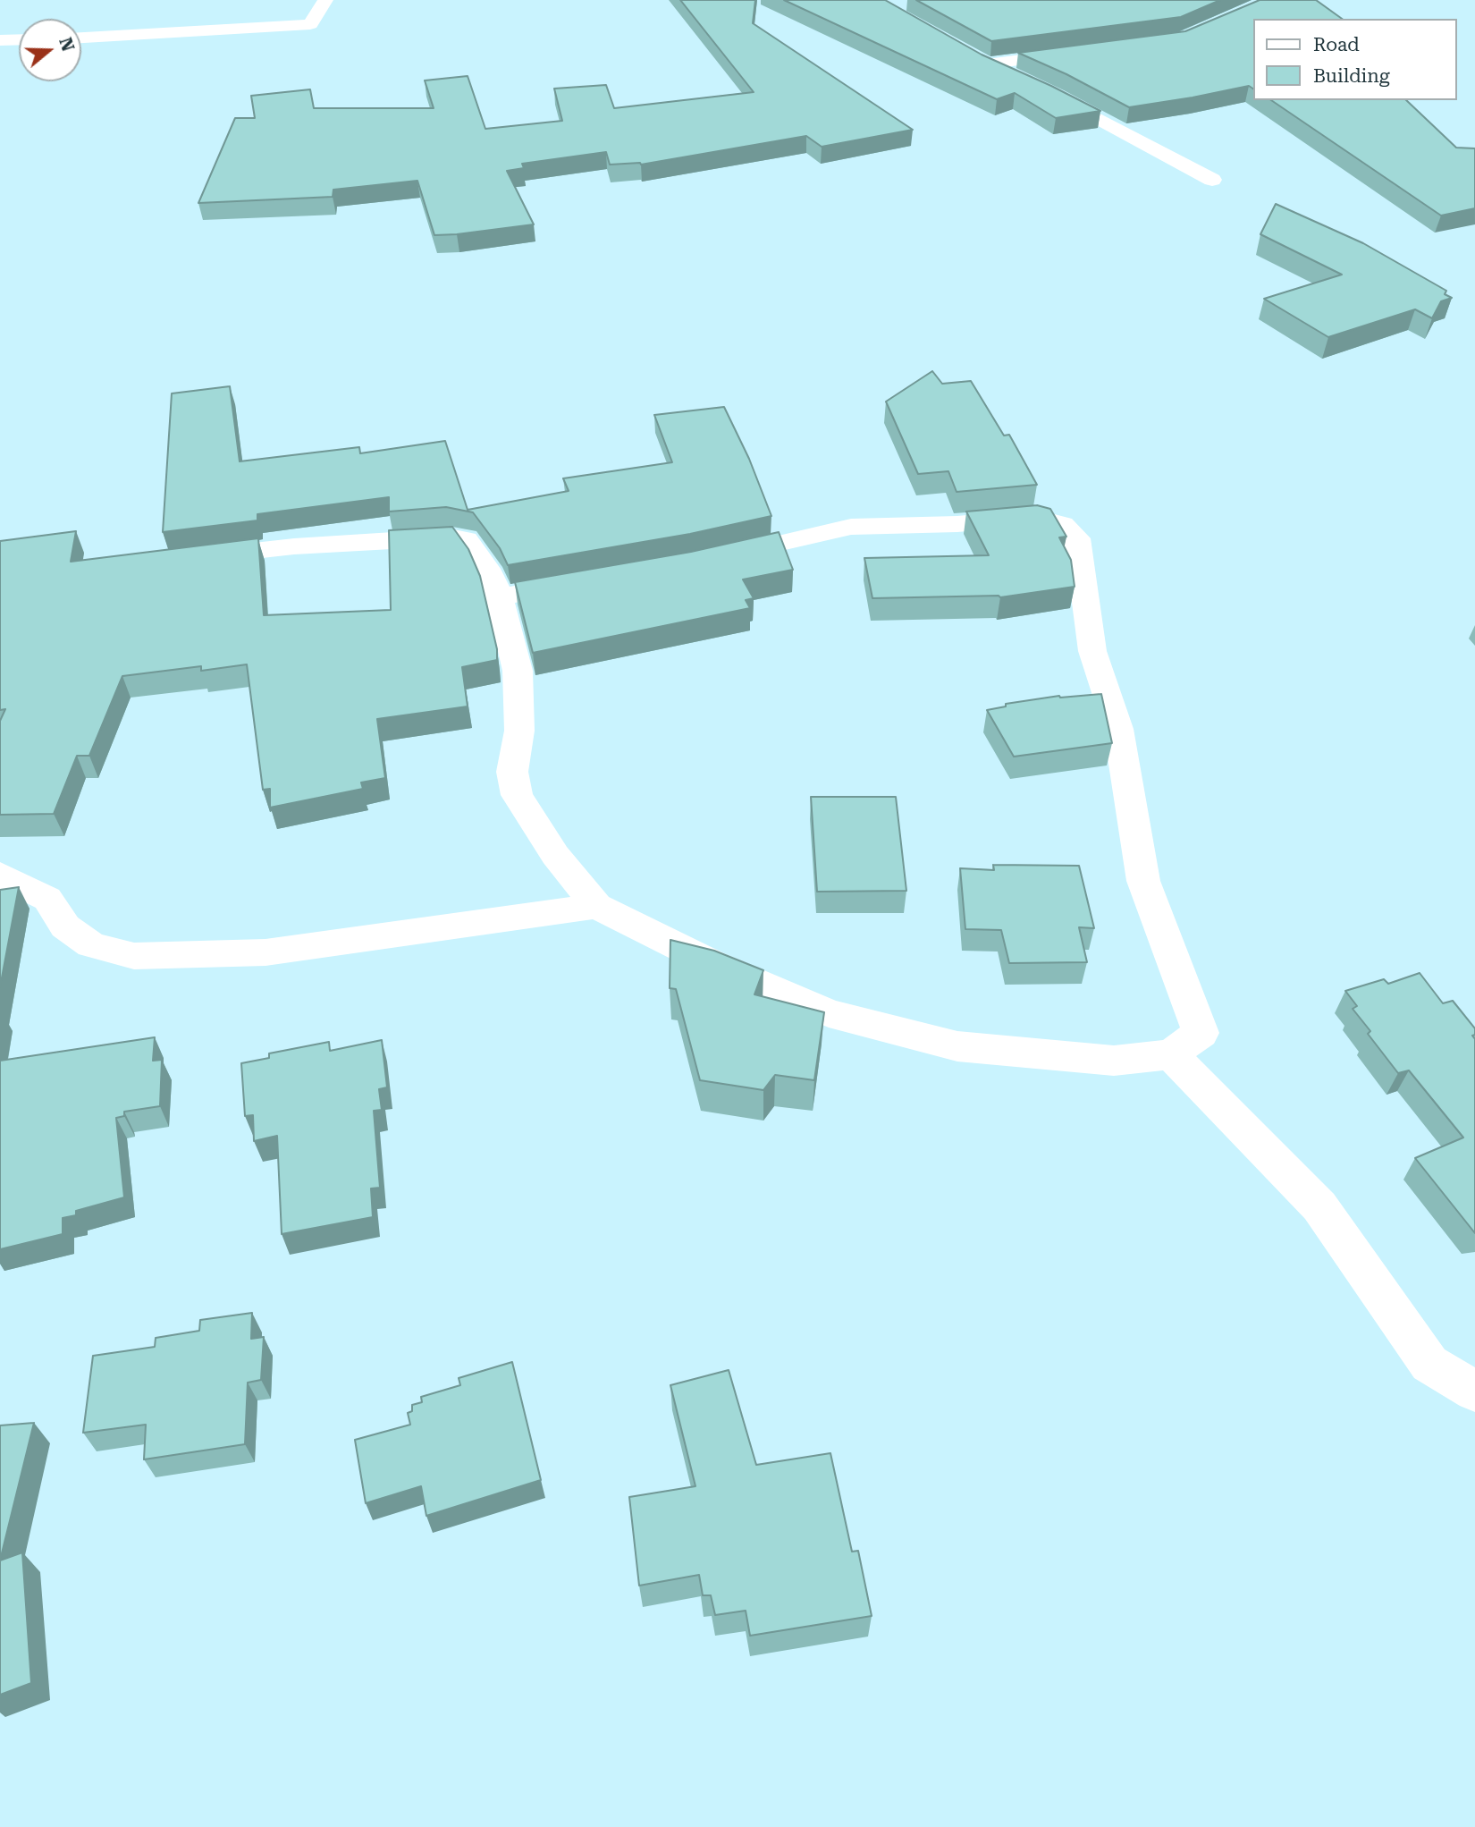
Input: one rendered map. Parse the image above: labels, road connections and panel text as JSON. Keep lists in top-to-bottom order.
{
  "legend": ["Road", "Building"],
  "north": "right"
}
